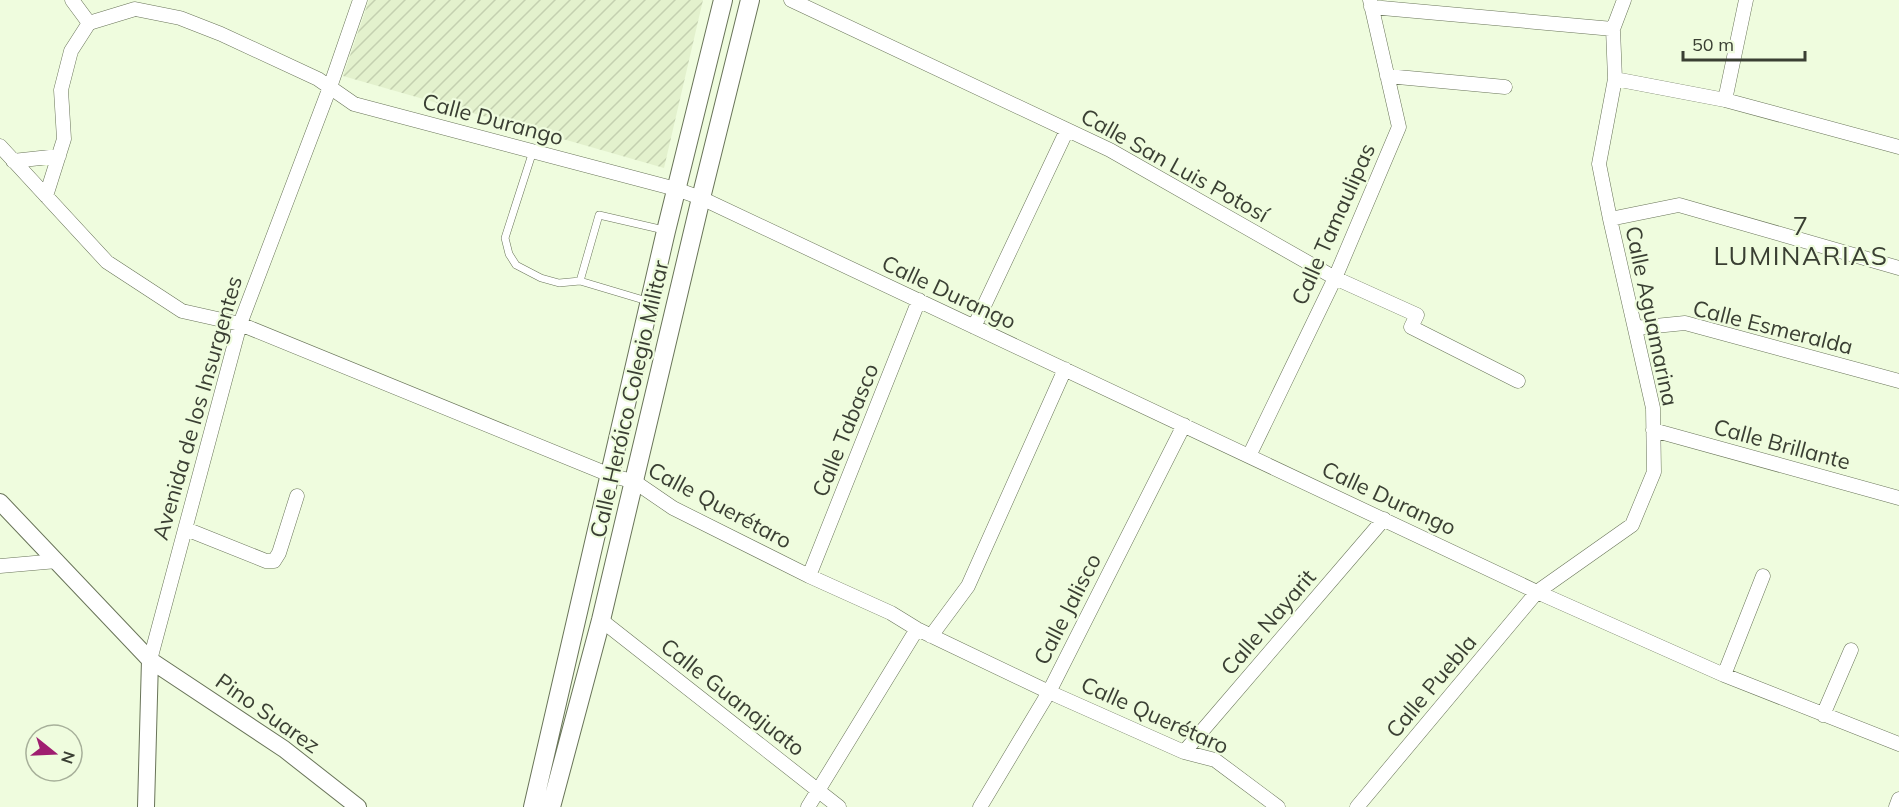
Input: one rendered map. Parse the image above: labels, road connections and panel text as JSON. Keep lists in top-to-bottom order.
{
  "streets": {
    "main road": ["Calle Heróico Colegio Militar"],
    "street": [
      "Calle Durango",
      "Calle San Luis Potosí",
      "Calle Tamaulipas",
      "Calle Aguamarina",
      "Calle Esmeralda",
      "Avenida de los Insurgentes",
      "Calle Tabasco",
      "Calle Brillante",
      "Calle Querétaro",
      "Calle Jalisco",
      "Calle Nayarit",
      "Calle Puebla",
      "Calle Guanajuato",
      "Pino Suarez"
    ]
  },
  "crossings": [
    ["Calle Durango", "Calle Tamaulipas"],
    ["Calle Durango", "Calle Aguamarina"],
    ["Calle Durango", "Calle Heróico Colegio Militar"],
    ["Calle Durango", "Avenida de los Insurgentes"],
    ["Calle Durango", "Calle Tabasco"],
    ["Calle Durango", "Calle Jalisco"],
    ["Calle Durango", "Calle Nayarit"],
    ["Calle Durango", "Calle Puebla"],
    ["Calle San Luis Potosí", "Calle Tamaulipas"],
    ["Calle Aguamarina", "Calle Esmeralda"],
    ["Calle Aguamarina", "Calle Brillante"],
    ["Calle Aguamarina", "Calle Puebla"],
    ["Calle Heróico Colegio Militar", "Calle Querétaro"],
    ["Calle Heróico Colegio Militar", "Calle Guanajuato"],
    ["Avenida de los Insurgentes", "Calle Querétaro"],
    ["Avenida de los Insurgentes", "Pino Suarez"],
    ["Calle Tabasco", "Calle Querétaro"],
    ["Calle Querétaro", "Calle Jalisco"],
    ["Calle Querétaro", "Calle Nayarit"]
  ],
  "districts": ["7 LUMINARIAS"],
  "scale_bar": "50 m",
  "north": "right"
}
